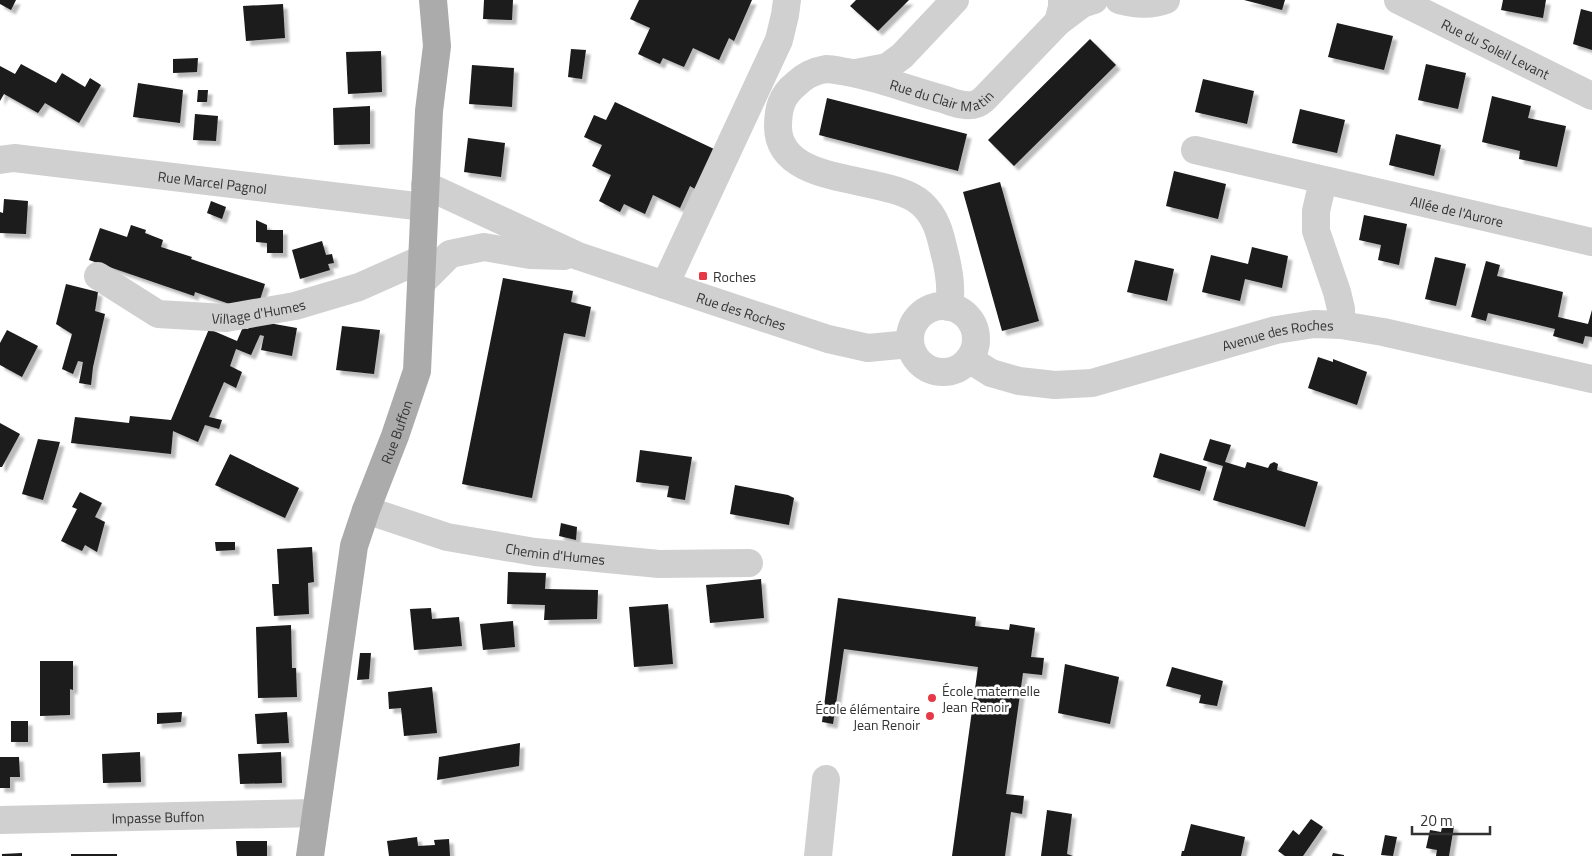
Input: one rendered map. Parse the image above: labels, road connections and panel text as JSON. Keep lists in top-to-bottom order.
{
  "streets": {
    "main road": ["Rue Buffon"],
    "street": [
      "Rue du Soleil Levant",
      "Rue du Clair Matin",
      "Rue Marcel Pagnol",
      "Allée de l'Aurore",
      "Village d'Humes",
      "Rue des Roches",
      "Avenue des Roches",
      "Chemin d'Humes",
      "Impasse Buffon"
    ]
  },
  "crossings": [
    ["Rue du Clair Matin", "Rue des Roches"],
    ["Rue du Clair Matin", "Avenue des Roches"],
    ["Rue Marcel Pagnol", "Rue des Roches"],
    ["Rue Marcel Pagnol", "Rue Buffon"],
    ["Village d'Humes", "Rue des Roches"],
    ["Village d'Humes", "Rue Buffon"],
    ["Rue des Roches", "Avenue des Roches"],
    ["Rue des Roches", "Rue Buffon"],
    ["Rue Buffon", "Chemin d'Humes"],
    ["Rue Buffon", "Impasse Buffon"]
  ],
  "places": {
    "transit": ["Roches"],
    "other": ["École maternelle Jean Renoir", "École élémentaire Jean Renoir"]
  },
  "scale_bar": "20 m"
}
